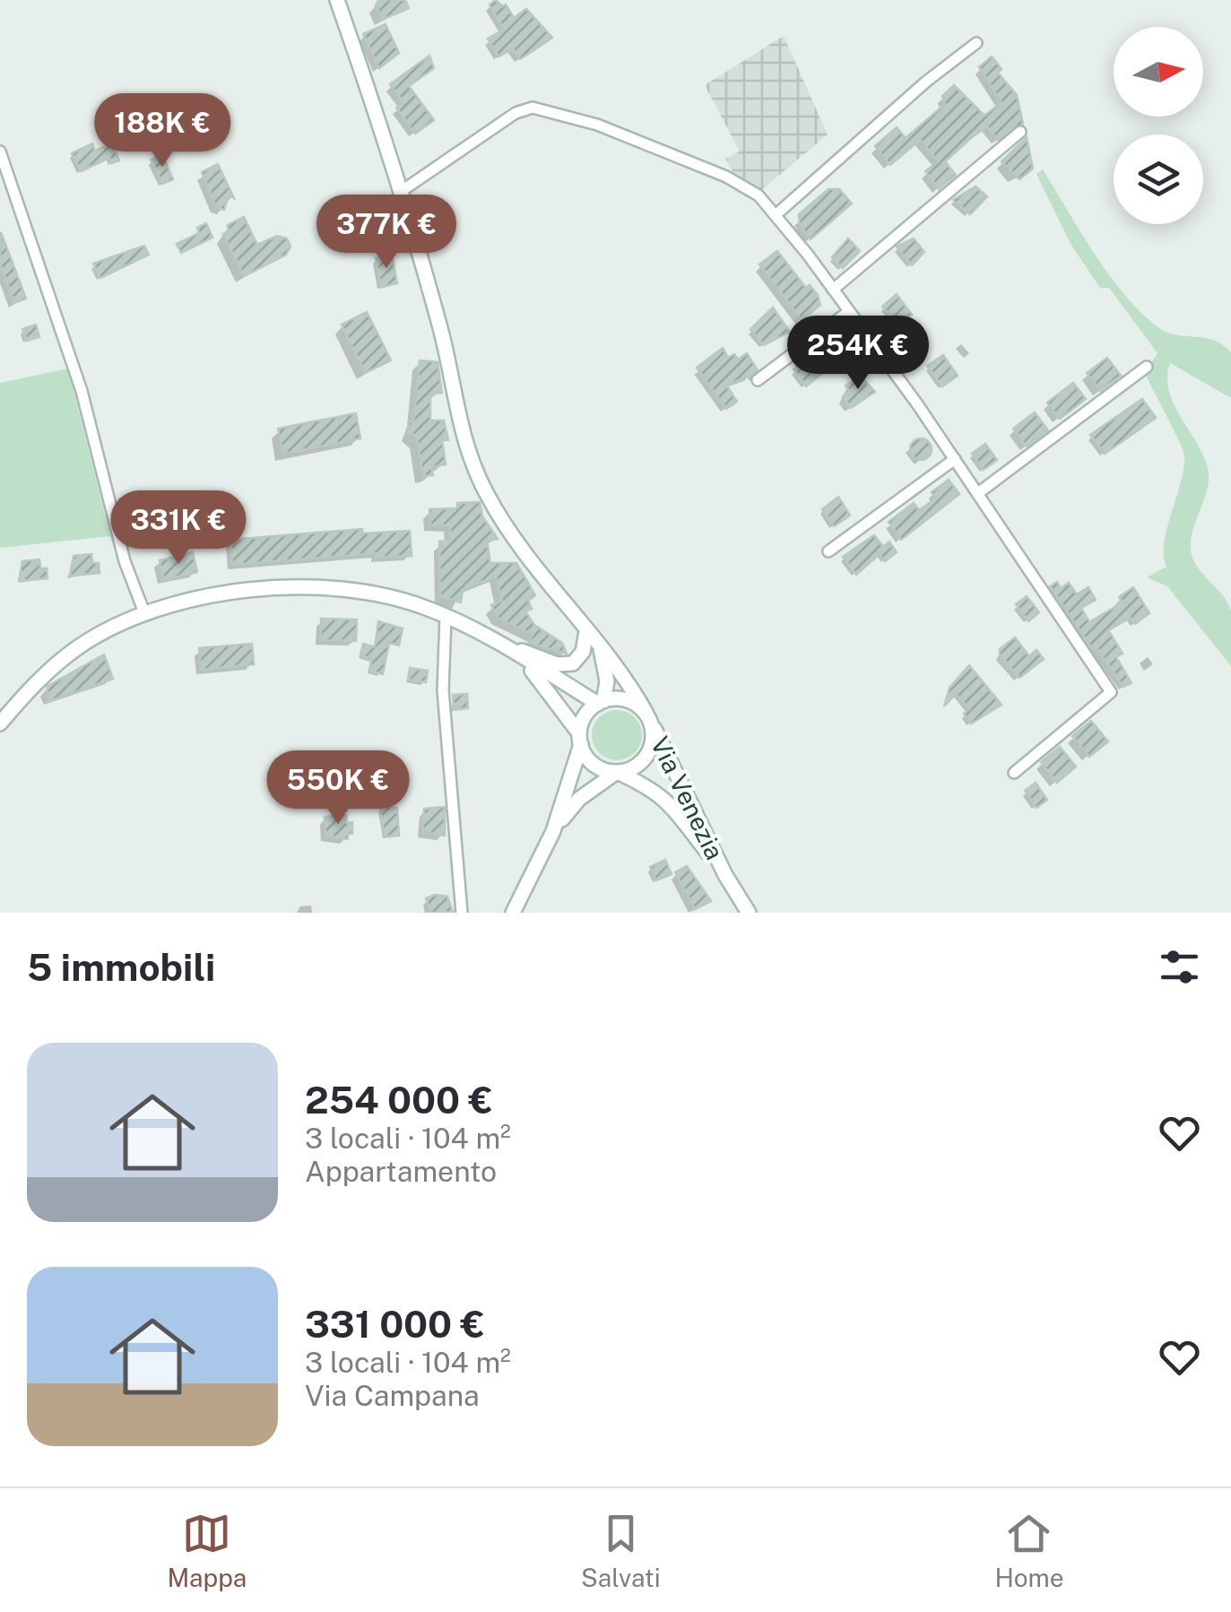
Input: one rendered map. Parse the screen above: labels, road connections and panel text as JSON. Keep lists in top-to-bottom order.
{
  "streets": {
    "main road": ["Via Venezia"]
  },
  "north": "right",
  "page": {
    "price": [
      "188K €",
      "377K €",
      "254K €",
      "331K €",
      "550K €"
    ],
    "heading": "5 immobili",
    "list": [
      {
        "name": "254 000 €",
        "note": "3 locali · 104 m² · Appartamento"
      },
      {
        "name": "331 000 €",
        "note": "3 locali · 104 m² · Via Campana"
      }
    ],
    "tabs": ["Mappa", "Salvati", "Home"]
  }
}
